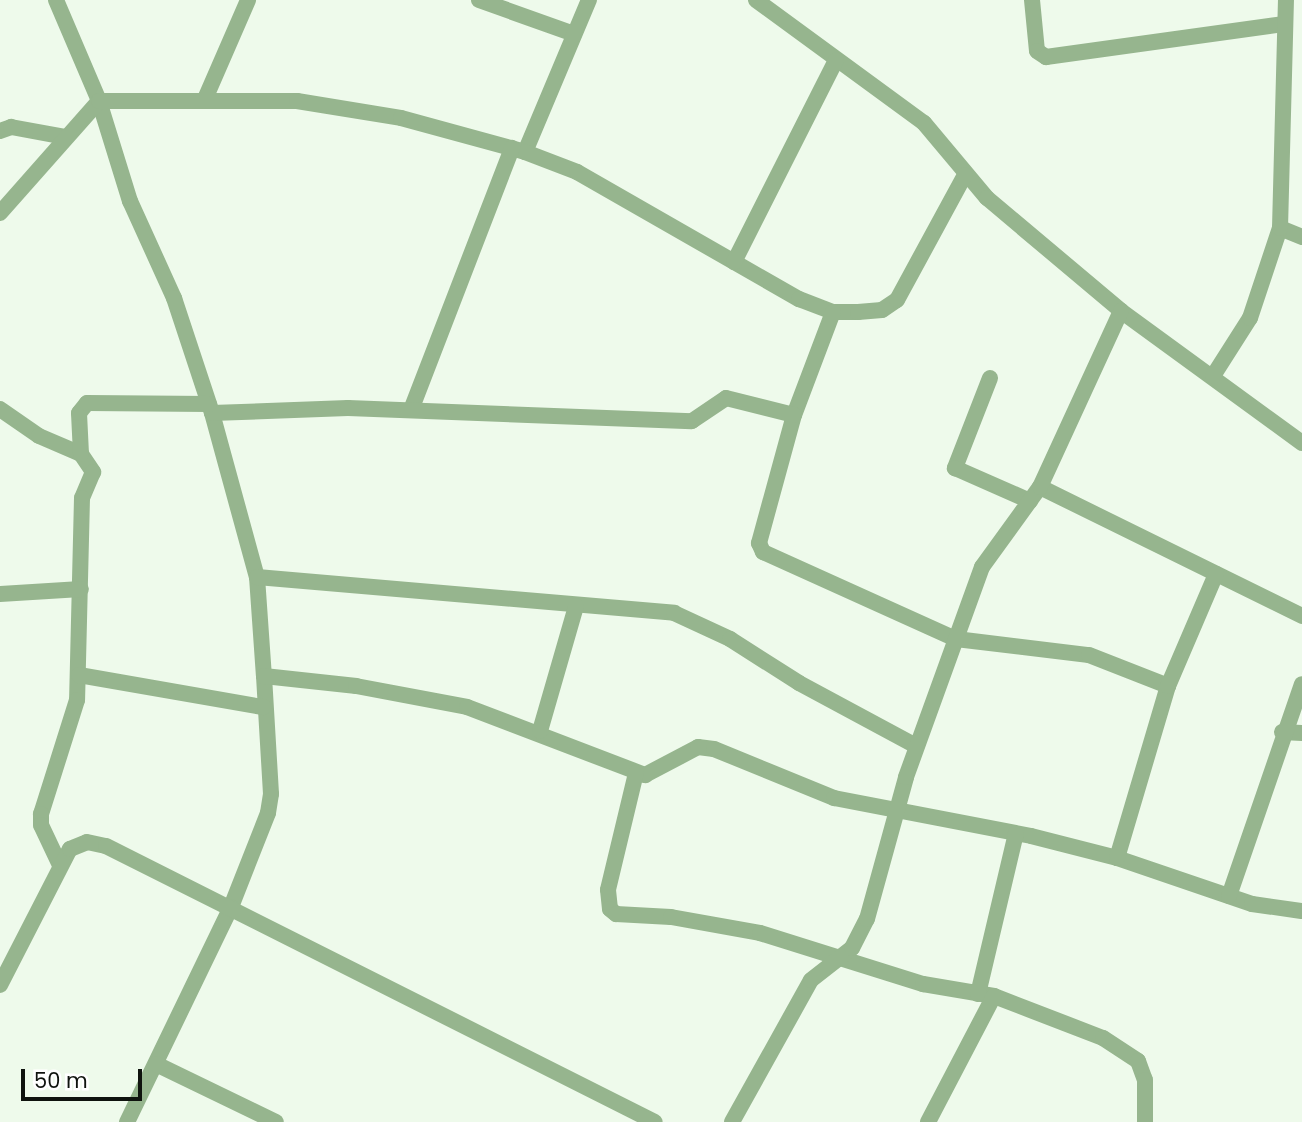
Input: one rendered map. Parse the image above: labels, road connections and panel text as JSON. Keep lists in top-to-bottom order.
{
  "scale_bar": "50 m"
}
